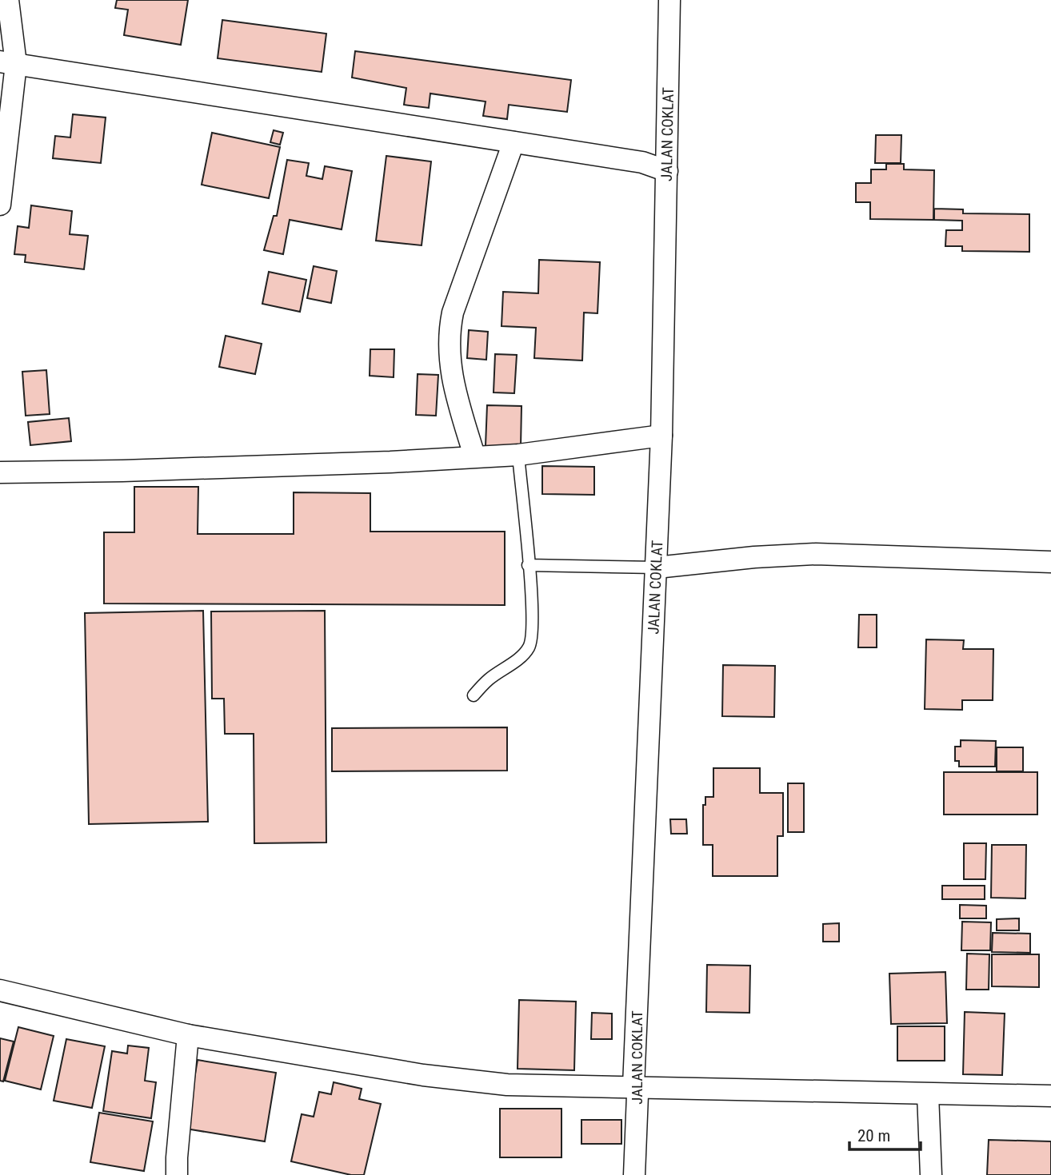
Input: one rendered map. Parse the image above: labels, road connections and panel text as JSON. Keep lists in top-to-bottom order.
{
  "streets": {
    "street": ["JALAN COKLAT"]
  },
  "scale_bar": "20 m"
}
